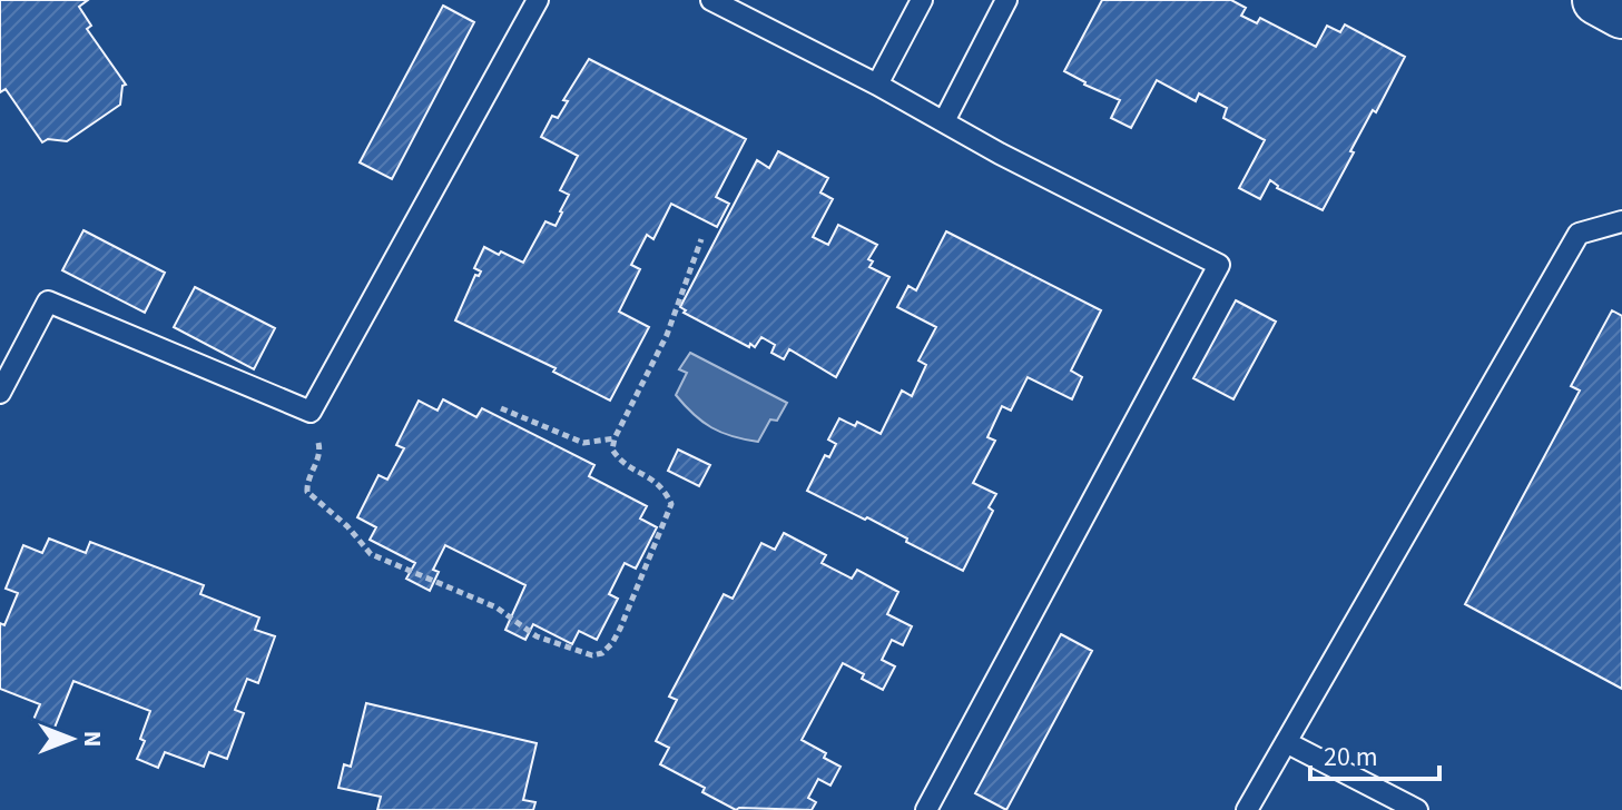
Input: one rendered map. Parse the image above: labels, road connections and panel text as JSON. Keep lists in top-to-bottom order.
{
  "scale_bar": "20 m",
  "north": "right"
}
